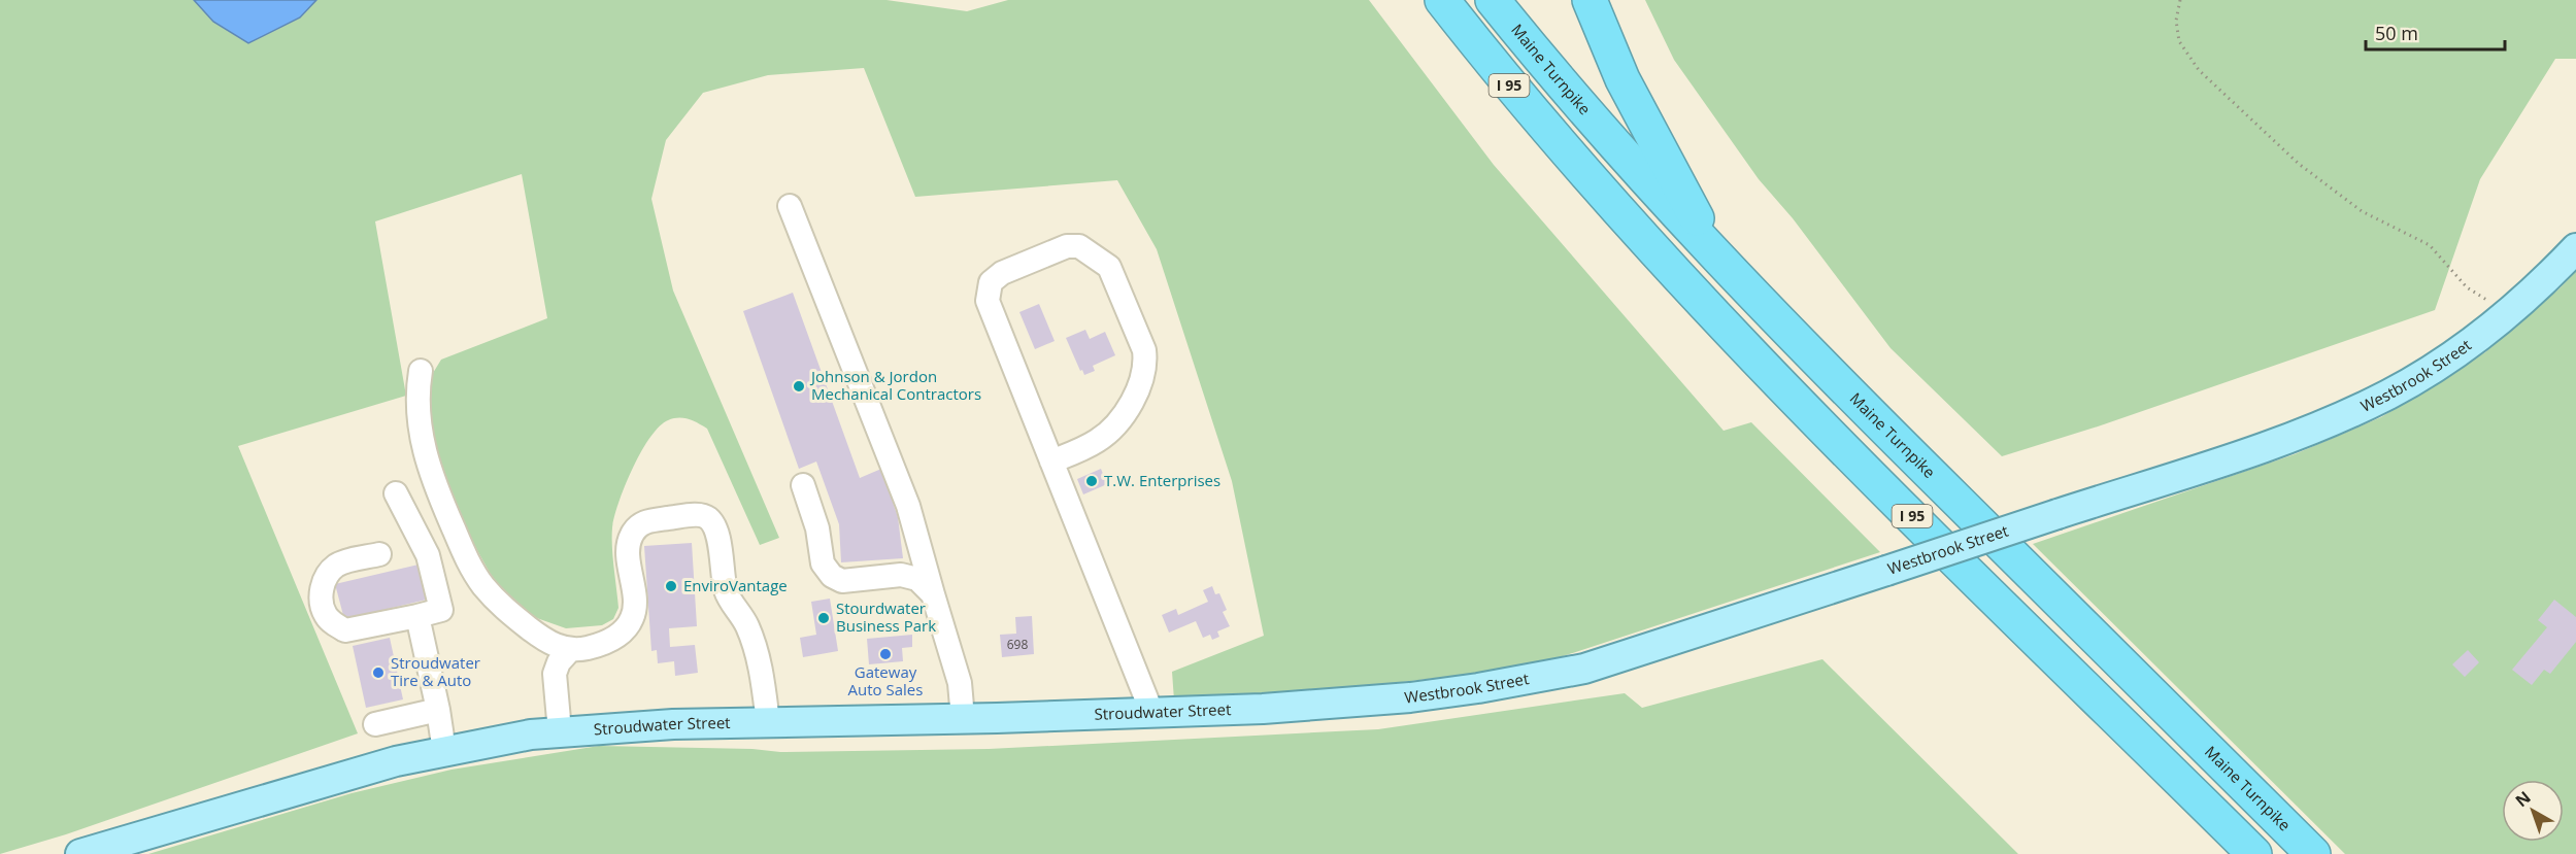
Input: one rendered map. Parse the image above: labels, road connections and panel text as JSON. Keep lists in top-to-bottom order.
{
  "streets": {
    "highway": ["Maine Turnpike", "I 95"],
    "main road": ["Westbrook Street", "Stroudwater Street"]
  },
  "crossings": [
    ["Westbrook Street", "Stroudwater Street"]
  ],
  "places": [
    "Johnson & Jordon Mechanical Contractors",
    "T.W. Enterprises",
    "EnviroVantage",
    "Stourdwater Business Park",
    "Gateway Auto Sales",
    "Stroudwater Tire & Auto"
  ],
  "house_numbers": ["698"],
  "scale_bar": "50 m",
  "north": "top left"
}
